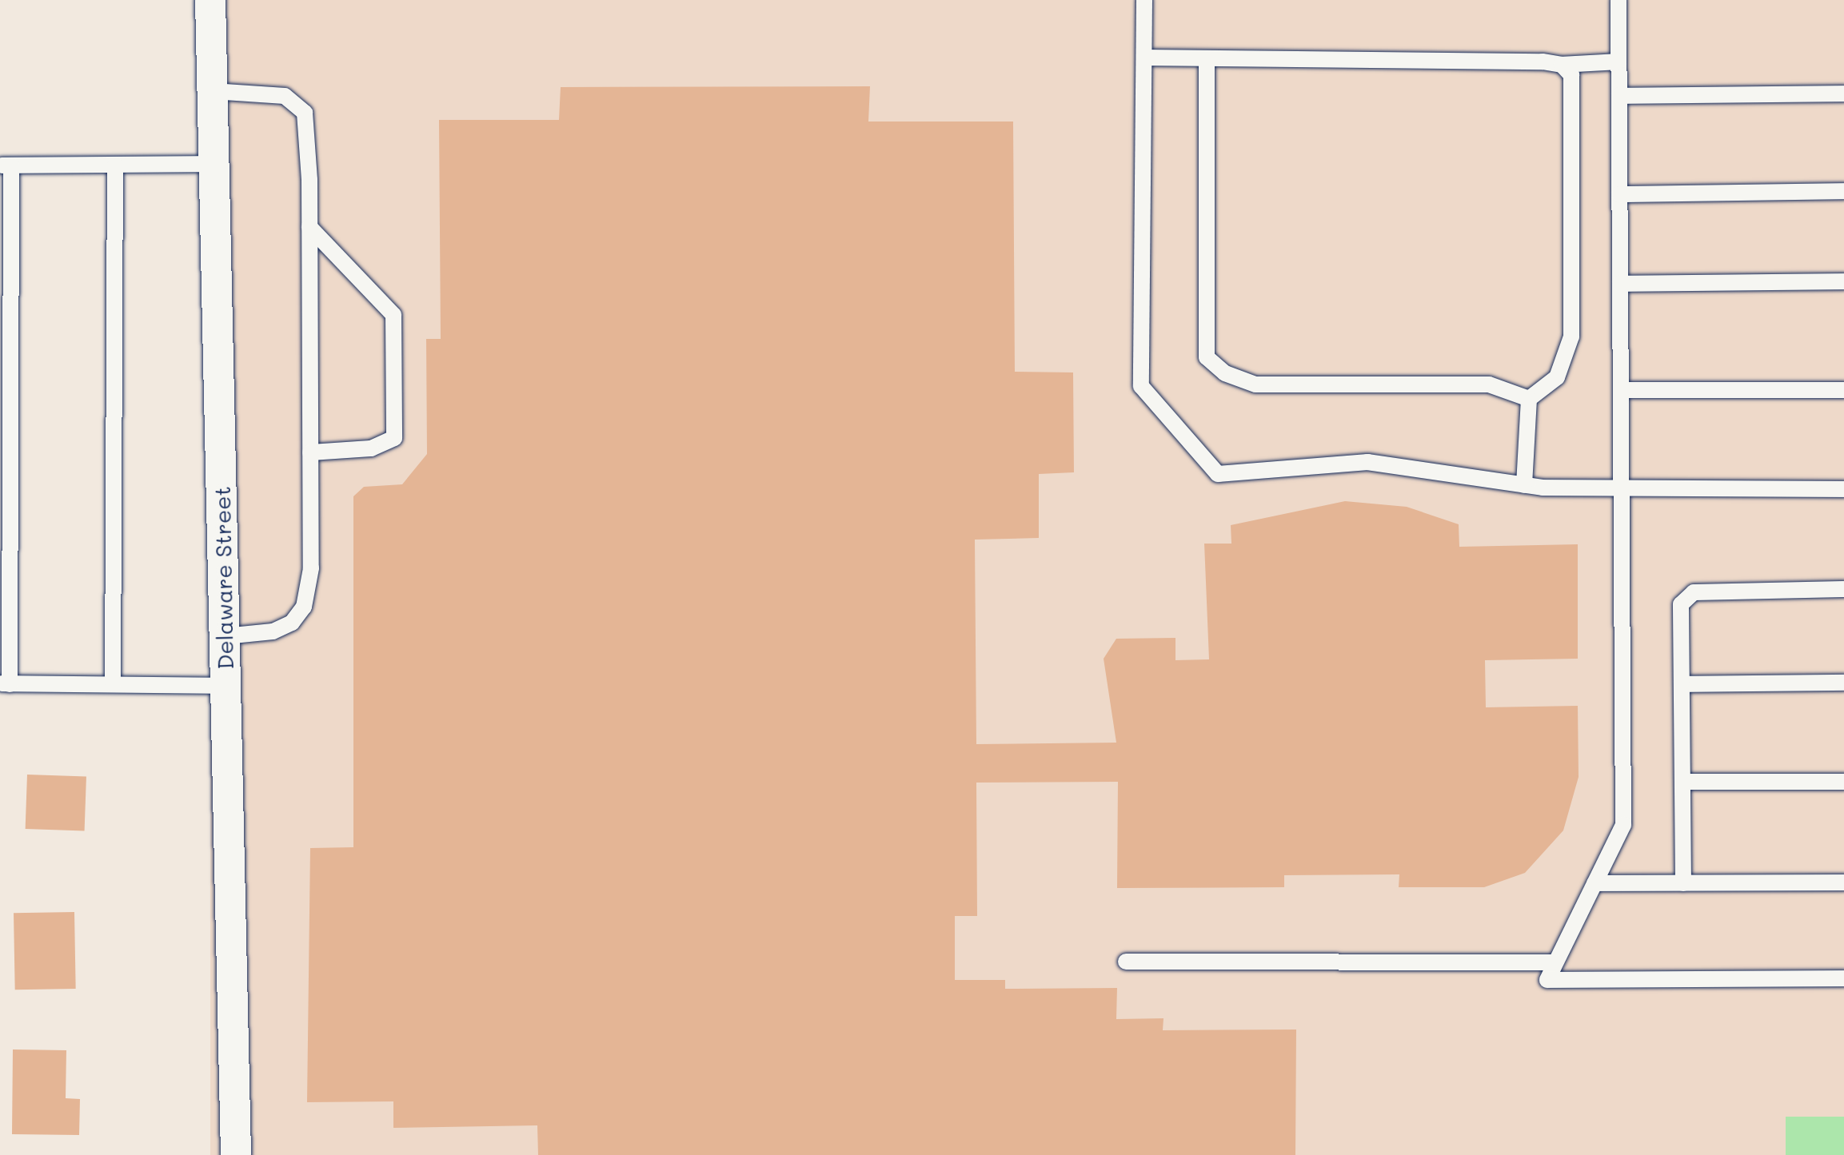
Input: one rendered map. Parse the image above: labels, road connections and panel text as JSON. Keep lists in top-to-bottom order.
{
  "streets": {
    "street": ["Delaware Street"]
  }
}
